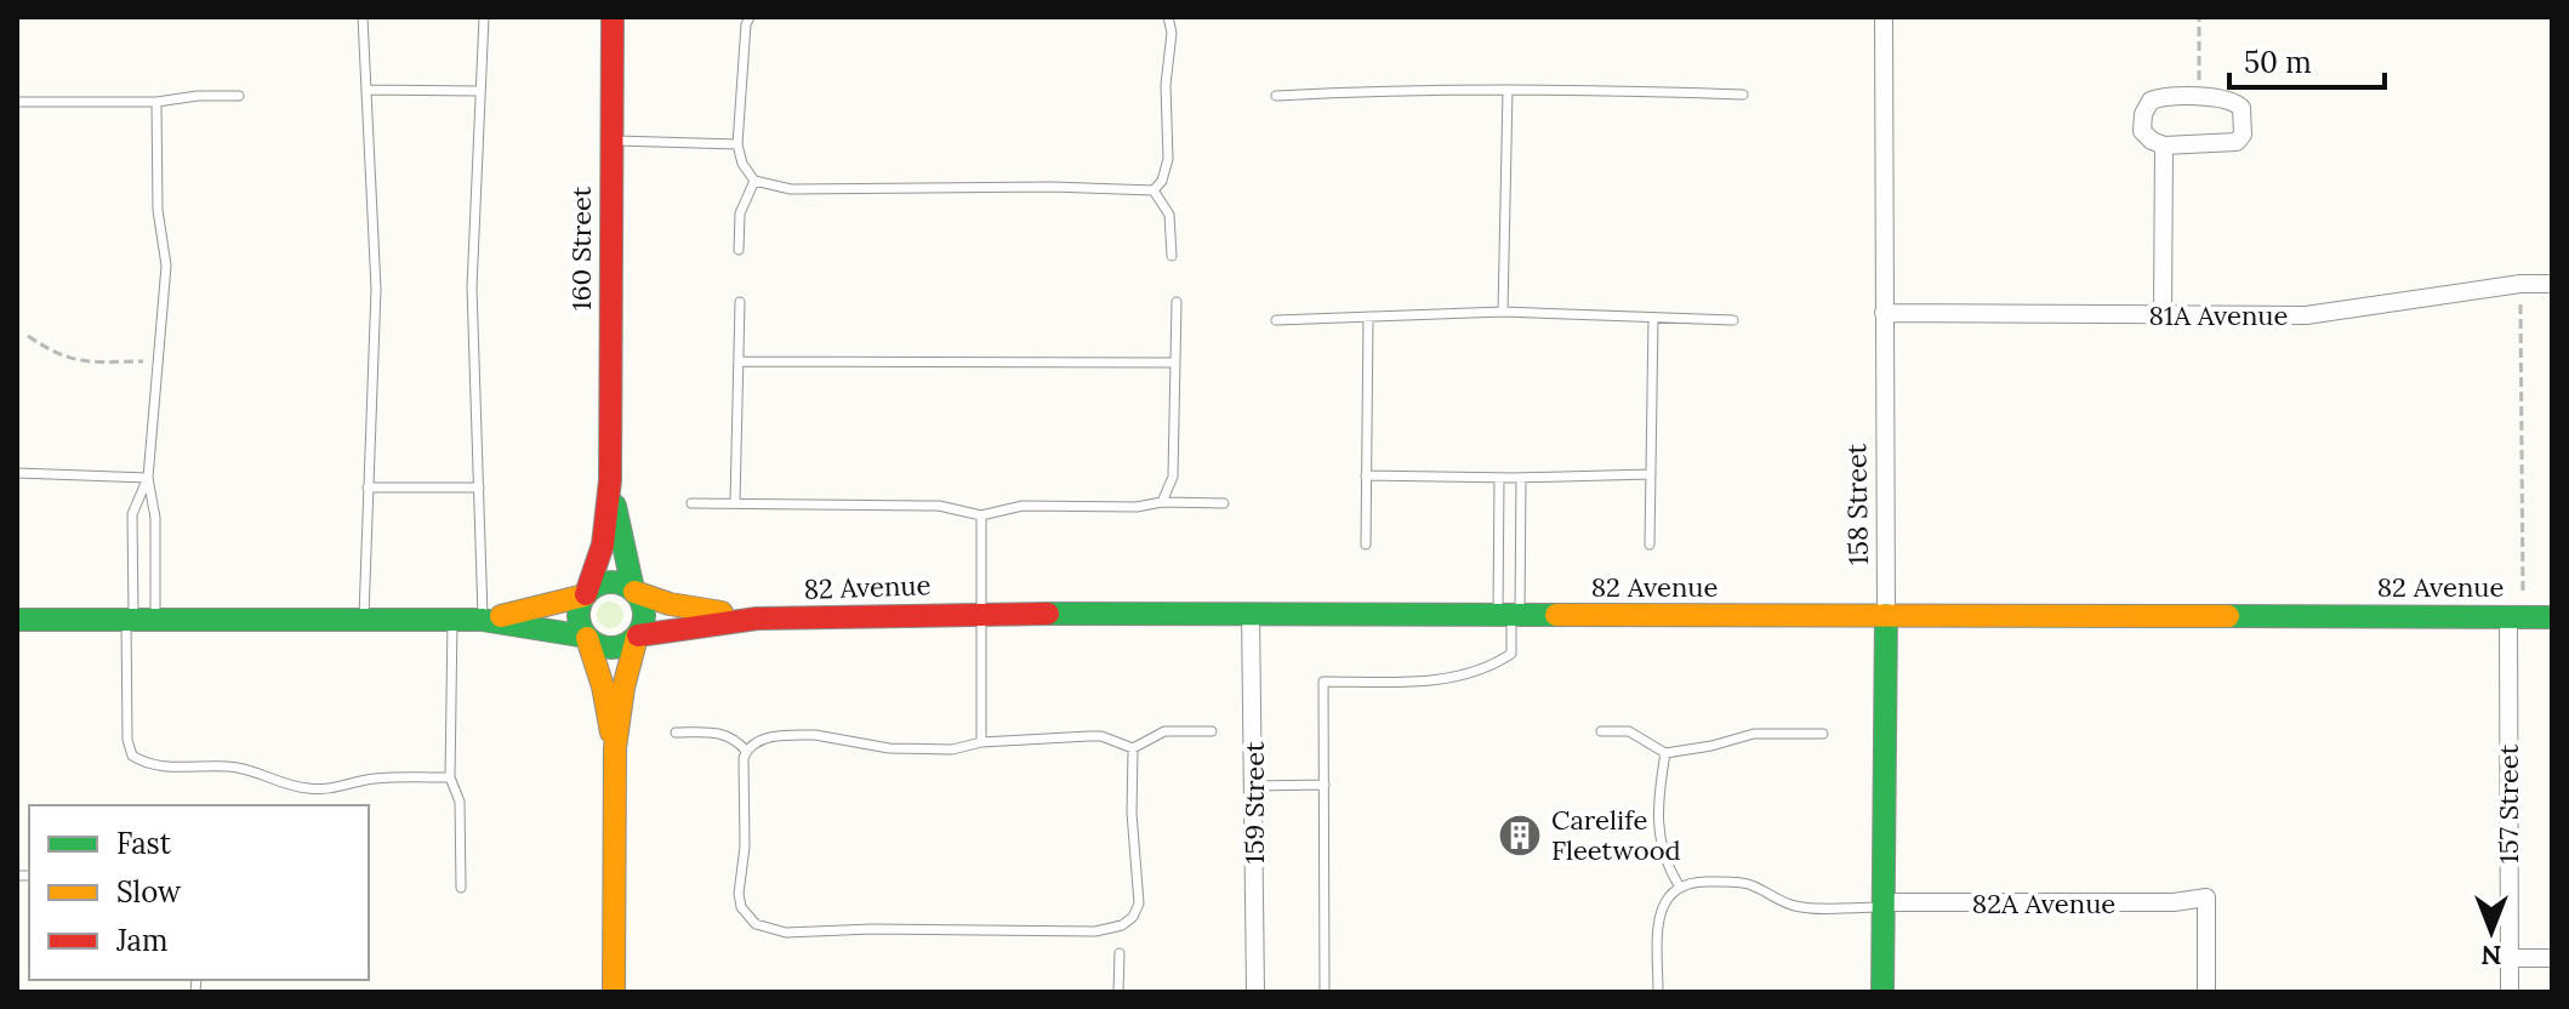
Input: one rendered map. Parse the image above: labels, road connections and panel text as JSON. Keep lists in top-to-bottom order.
{
  "streets": {
    "street": [
      "160 Street",
      "81A Avenue",
      "158 Street",
      "82 Avenue",
      "159 Street",
      "157 Street",
      "82A Avenue"
    ]
  },
  "crossings": [
    ["160 Street", "82 Avenue"],
    ["81A Avenue", "158 Street"],
    ["158 Street", "82 Avenue"],
    ["158 Street", "82A Avenue"],
    ["82 Avenue", "159 Street"],
    ["82 Avenue", "157 Street"]
  ],
  "places": {
    "building": ["Carelife Fleetwood"]
  },
  "legend": ["Fast", "Slow", "Jam"],
  "scale_bar": "50 m",
  "north": "bottom"
}
